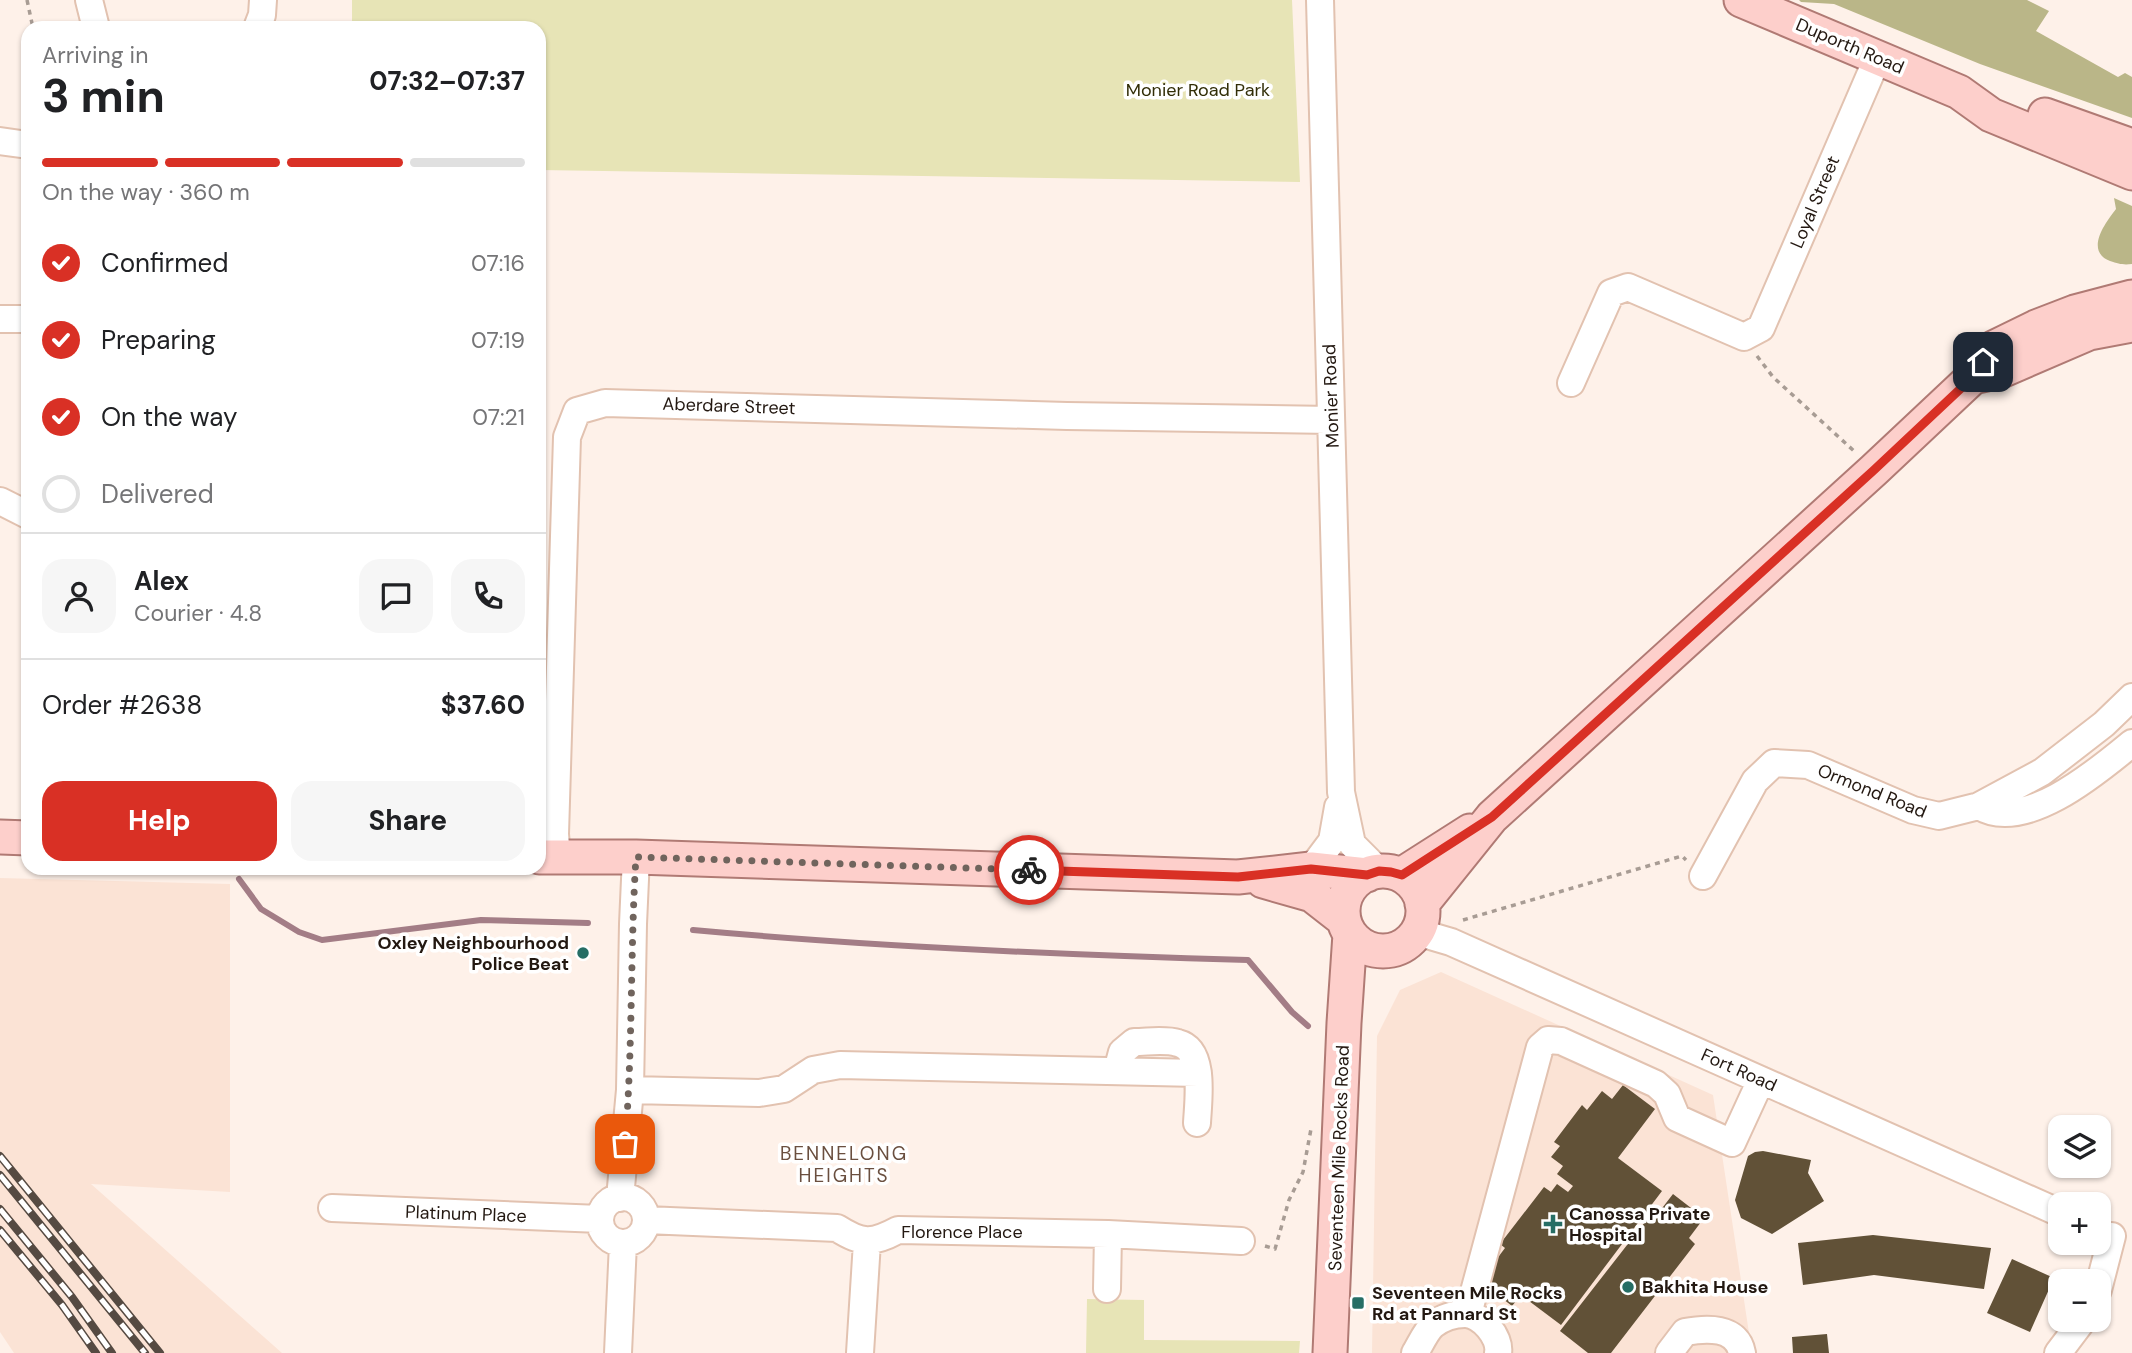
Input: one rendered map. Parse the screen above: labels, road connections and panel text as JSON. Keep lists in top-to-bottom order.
{
  "streets": {
    "main road": ["Duporth Road", "Seventeen Mile Rocks Road"],
    "street": [
      "Loyal Street",
      "Monier Road",
      "Aberdare Street",
      "Ormond Road",
      "Fort Road",
      "Platinum Place",
      "Florence Place"
    ]
  },
  "crossings": [
    ["Duporth Road", "Loyal Street"],
    ["Monier Road", "Aberdare Street"],
    ["Monier Road", "Fort Road"],
    ["Monier Road", "Seventeen Mile Rocks Road"],
    ["Fort Road", "Seventeen Mile Rocks Road"]
  ],
  "districts": ["BENNELONG HEIGHTS"],
  "parks": ["Monier Road Park"],
  "places": {
    "other": ["Oxley Neighbourhood Police Beat", "Bakhita House"],
    "health": ["Canossa Private Hospital"],
    "transit": ["Seventeen Mile Rocks Rd at Pannard St"]
  },
  "page": {
    "heading": ["3 min", "Arriving in", "07:32–07:37"],
    "panel": [
      "Alex",
      "Courier · 4.8",
      "Order #2638",
      "$37.60"
    ],
    "bar": "On the way · 360 m",
    "list": [
      ["Confirmed", "07:16"],
      ["Preparing", "07:19"],
      ["On the way", "07:21"],
      "Delivered"
    ],
    "buttons": ["Help", "Share"],
    "map_buttons": ["+", "−"]
  }
}
